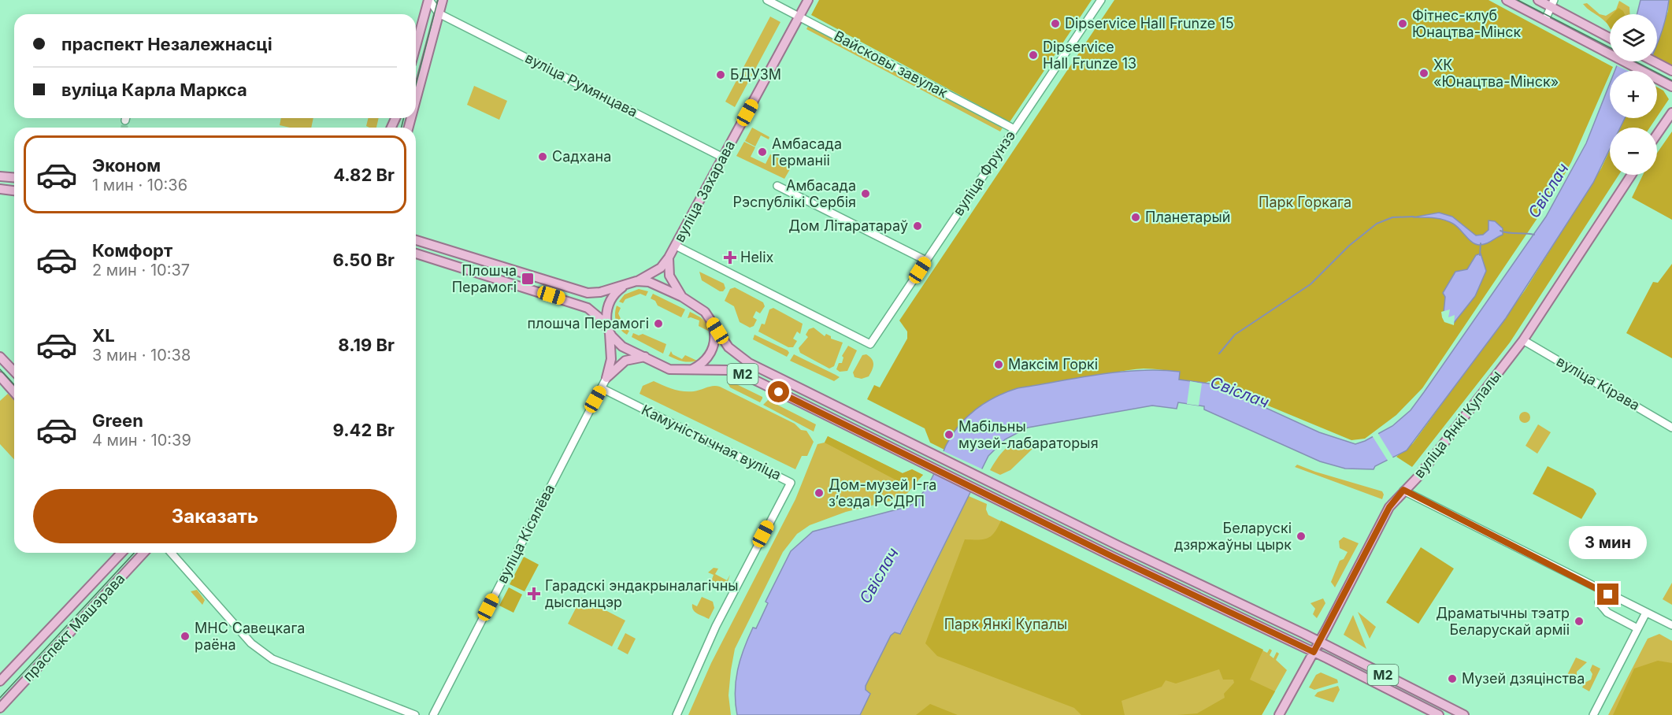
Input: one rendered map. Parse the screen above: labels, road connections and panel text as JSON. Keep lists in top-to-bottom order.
{
  "streets": {
    "main road": [
      "вуліца Захарава",
      "М2",
      "вуліца Янкі Купалы",
      "праспект Машэрава"
    ],
    "street": [
      "Вайсковы завулак",
      "вуліца Румянцава",
      "вуліца Фрунзэ",
      "вуліца Кірава",
      "Камуністычная вуліца",
      "вуліца Кісялёва"
    ]
  },
  "crossings": [
    ["Вайсковы завулак", "вуліца Фрунзэ"],
    ["Вайсковы завулак", "вуліца Захарава"],
    ["вуліца Румянцава", "вуліца Захарава"],
    ["вуліца Фрунзэ", "вуліца Захарава"],
    ["вуліца Захарава", "М2"],
    ["М2", "вуліца Янкі Купалы"],
    ["вуліца Кірава", "вуліца Янкі Купалы"],
    ["Камуністычная вуліца", "вуліца Кісялёва"]
  ],
  "water": ["Свіслач"],
  "parks": ["Парк Горкага", "Парк Янкі Купалы"],
  "places": {
    "other": [
      "Dipservice Hall Frunze 15",
      "Фітнес-клуб Юнацтва-Мінск",
      "Dipservice Hall Frunze 13",
      "ХК «Юнацтва-Мінск»",
      "БДУЗМ",
      "Амбасада Германіі",
      "Садхана",
      "Амбасада Рэспублікі Сербія",
      "Планетарый",
      "Дом Літаратараў",
      "плошча Перамогі",
      "Максім Горкі",
      "Мабільны музей-лабараторыя",
      "Дом-музей I-га зʼезда РСДРП",
      "Беларускі дзяржаўны цырк",
      "Драматычны тэатр Беларускай арміі",
      "МНС Савецкага раёна",
      "Музей дзяцінства"
    ],
    "health": ["Helix", "Гарадскі эндакрыналагічны дыспанцэр"],
    "transit": ["Плошча Перамогі"]
  },
  "page": {
    "map_buttons": ["+", "−"],
    "banner": ["праспект Незалежнасці", "вуліца Карла Маркса"],
    "list": [
      {
        "name": "Эконом",
        "note": "1 мин · 10:36",
        "value": "4.82 Br"
      },
      {
        "name": "Комфорт",
        "note": "2 мин · 10:37",
        "value": "6.50 Br"
      },
      {
        "name": "XL",
        "note": "3 мин · 10:38",
        "value": "8.19 Br"
      },
      {
        "name": "Green",
        "note": "4 мин · 10:39",
        "value": "9.42 Br"
      }
    ],
    "buttons": "Заказать",
    "bubble": "3 мин"
  }
}
